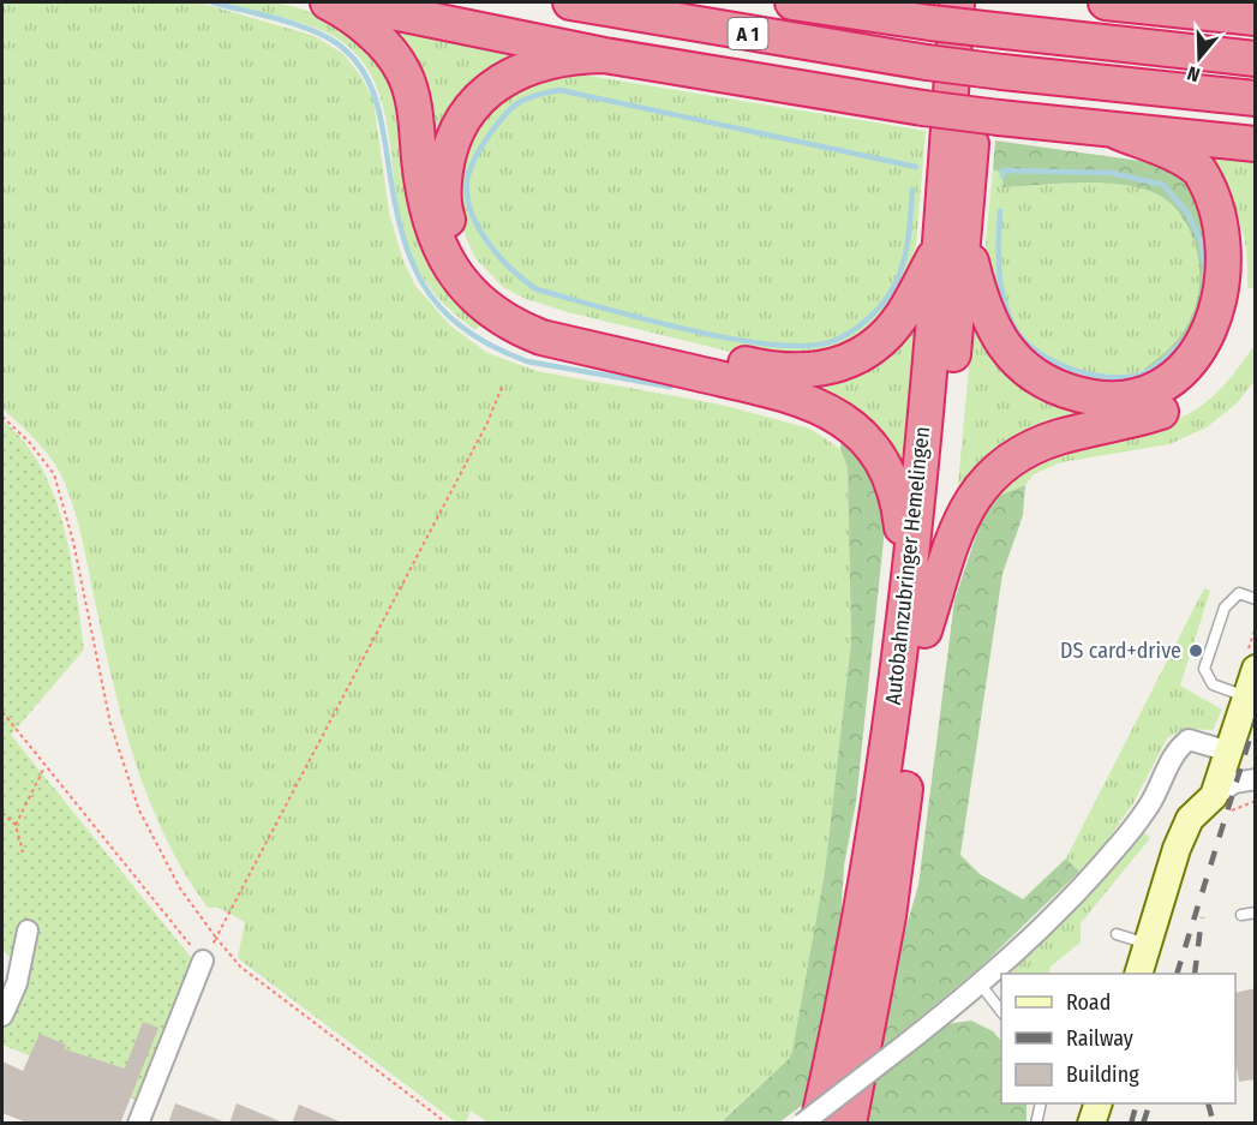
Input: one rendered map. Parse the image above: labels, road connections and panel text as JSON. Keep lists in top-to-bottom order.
{
  "streets": {
    "highway": ["A 1", "Autobahnzubringer Hemelingen"]
  },
  "places": ["DS card+drive"],
  "legend": ["Road", "Railway", "Building"],
  "north": "bottom"
}
